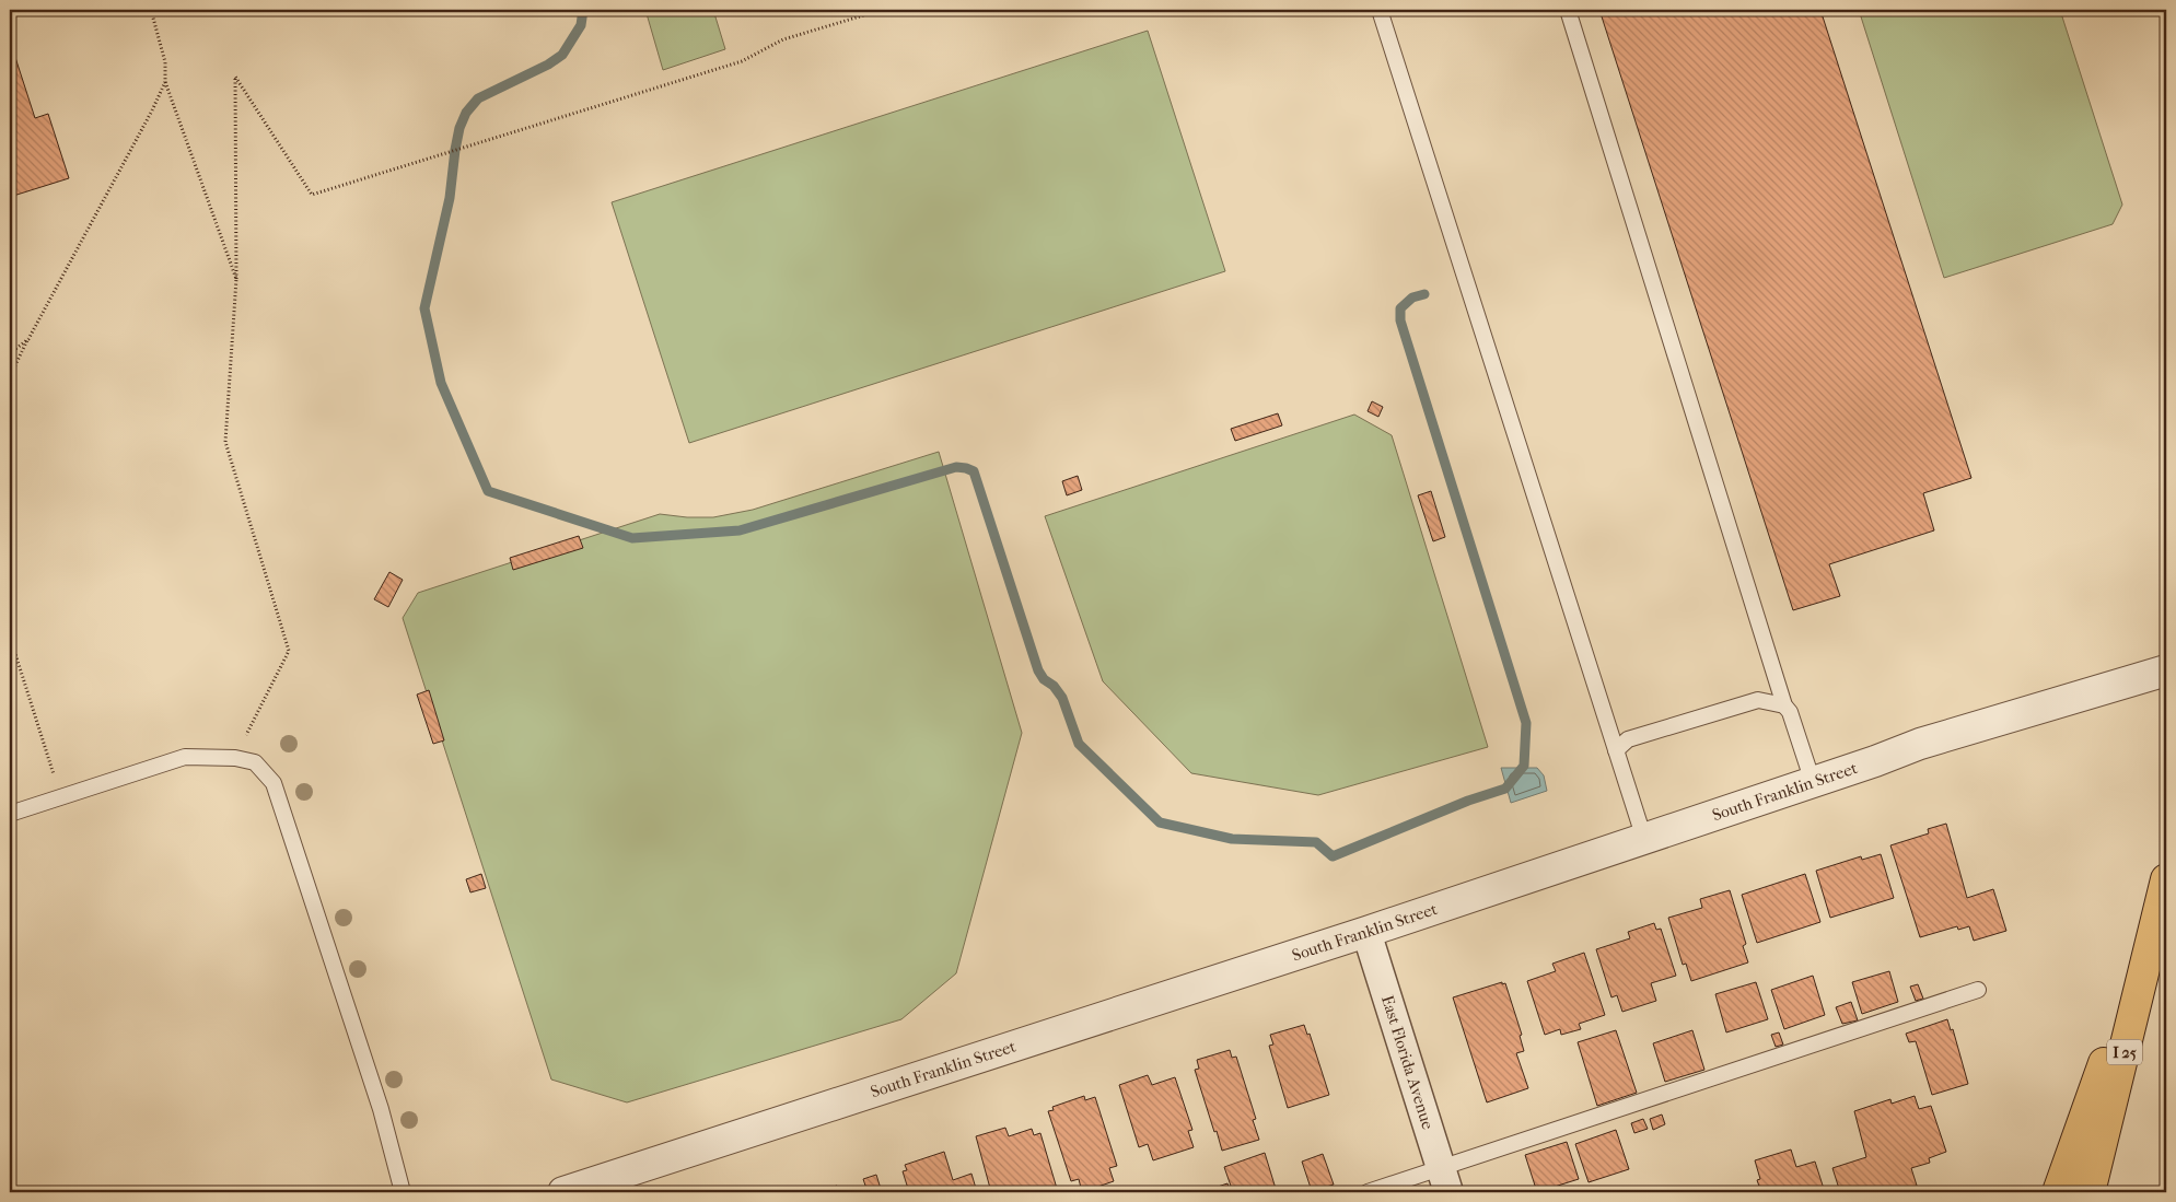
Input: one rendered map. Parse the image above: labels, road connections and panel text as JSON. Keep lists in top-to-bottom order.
{
  "streets": {
    "highway": ["I 25"],
    "street": ["South Franklin Street", "East Florida Avenue"]
  },
  "crossings": [
    ["South Franklin Street", "East Florida Avenue"]
  ]
}
